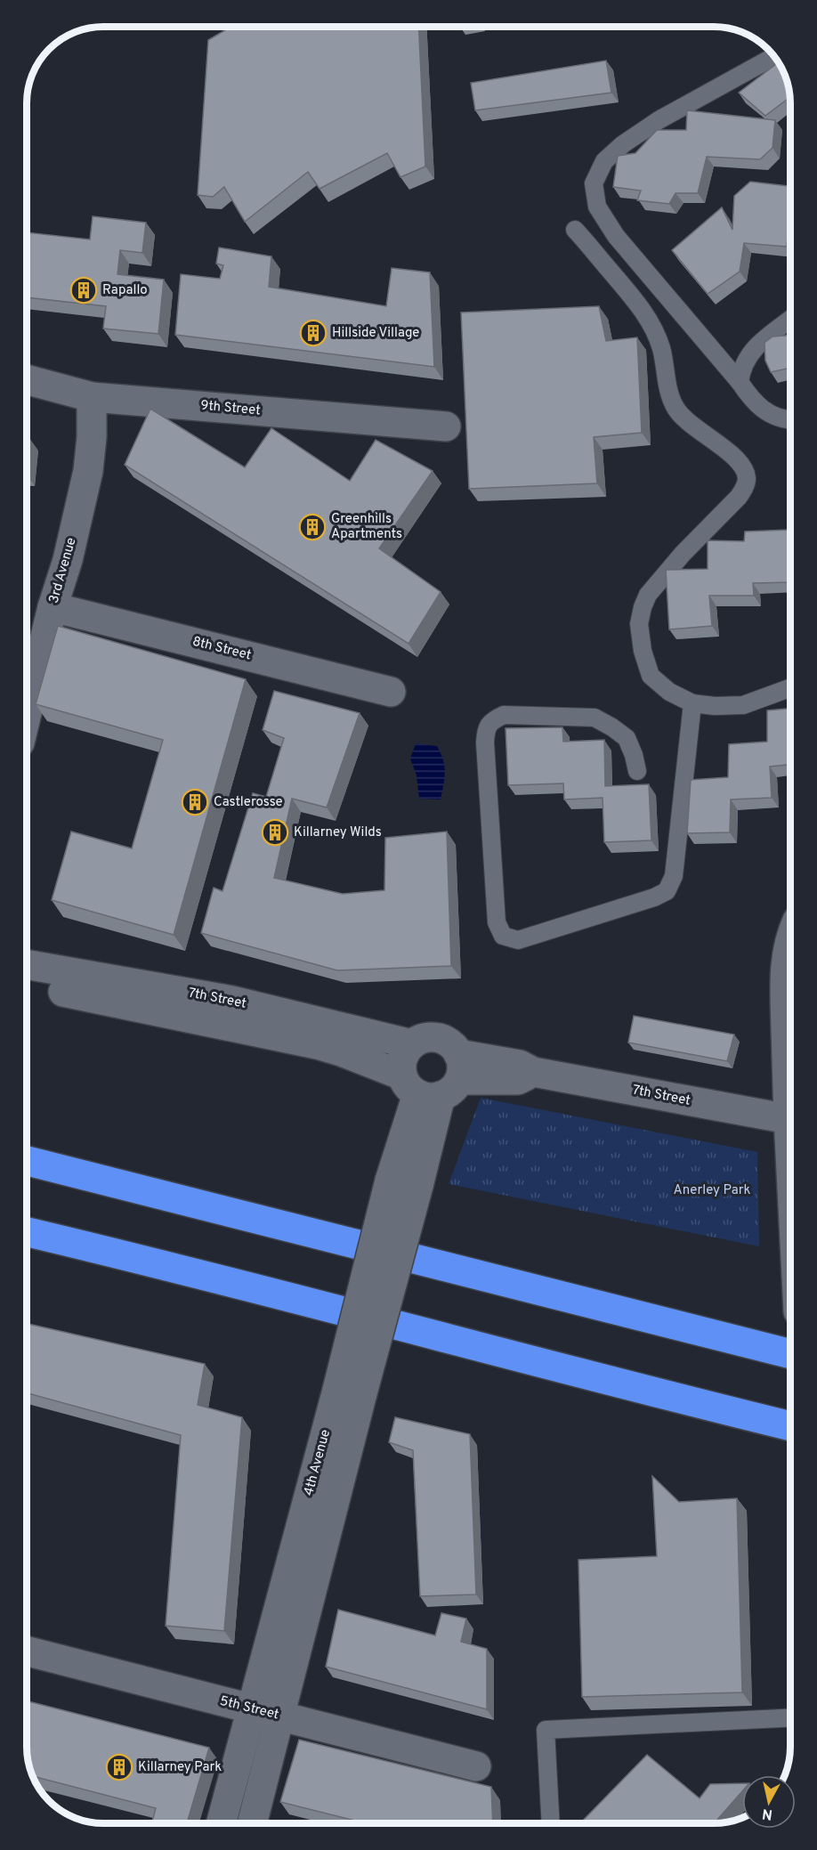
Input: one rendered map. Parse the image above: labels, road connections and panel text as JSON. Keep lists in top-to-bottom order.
{
  "streets": {
    "street": [
      "9th Street",
      "3rd Avenue",
      "8th Street",
      "7th Street",
      "4th Avenue",
      "5th Street"
    ]
  },
  "crossings": [
    ["9th Street", "3rd Avenue"],
    ["3rd Avenue", "8th Street"],
    ["7th Street", "4th Avenue"],
    ["4th Avenue", "5th Street"]
  ],
  "parks": ["Anerley Park"],
  "places": {
    "building": [
      "Rapallo",
      "Hillside Village",
      "Greenhills Apartments",
      "Castlerosse",
      "Killarney Wilds",
      "Killarney Park"
    ]
  },
  "north": "bottom"
}
